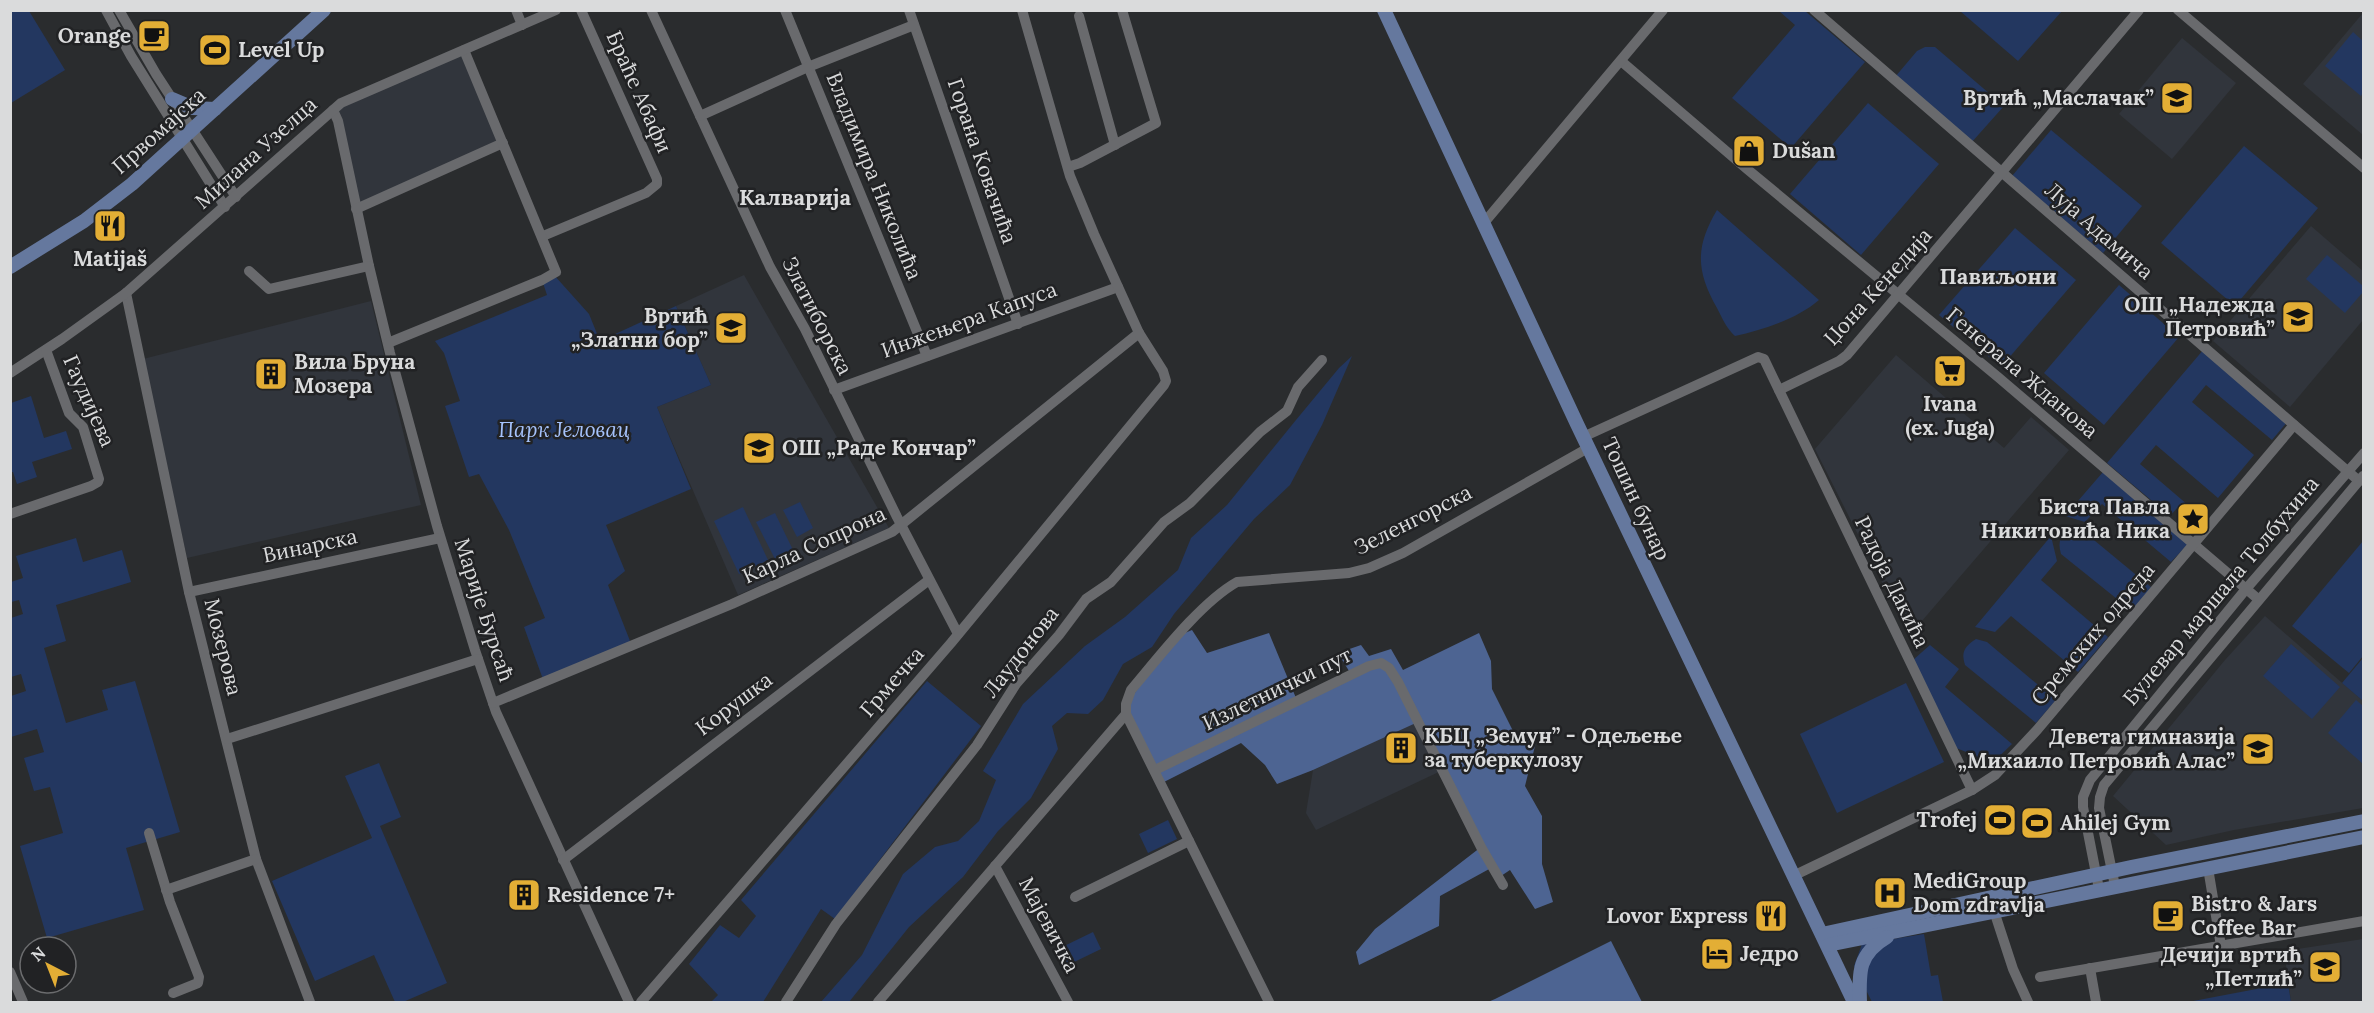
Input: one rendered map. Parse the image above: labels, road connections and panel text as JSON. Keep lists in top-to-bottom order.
{
  "streets": {
    "main road": ["Првомајска", "Тошин бунар"],
    "street": [
      "Браће Абафи",
      "Милана Узелца",
      "Горана Ковачића",
      "Владимира Николића",
      "Луја Адамича",
      "Џона Кенедија",
      "Златиборска",
      "Инжењера Капуса",
      "Генерала Жданова",
      "Гаудијева",
      "Зеленгорска",
      "Карла Сопрона",
      "Винарска",
      "Радоја Дакића",
      "Булевар маршала Толбухина",
      "Марије Бурсаћ",
      "Сремских одреда",
      "Мозерова",
      "Лаудонова",
      "Грмечка",
      "Излетнички пут",
      "Корушка",
      "Мајевичка"
    ]
  },
  "crossings": [
    ["Милана Узелца", "Гаудијева"],
    ["Милана Узелца", "Марије Бурсаћ"],
    ["Милана Узелца", "Мозерова"],
    ["Горана Ковачића", "Инжењера Капуса"],
    ["Владимира Николића", "Инжењера Капуса"],
    ["Луја Адамича", "Џона Кенедија"],
    ["Луја Адамича", "Булевар маршала Толбухина"],
    ["Луја Адамича", "Сремских одреда"],
    ["Џона Кенедија", "Генерала Жданова"],
    ["Џона Кенедија", "Радоја Дакића"],
    ["Златиборска", "Инжењера Капуса"],
    ["Златиборска", "Карла Сопрона"],
    ["Златиборска", "Грмечка"],
    ["Златиборска", "Корушка"],
    ["Генерала Жданова", "Булевар маршала Толбухина"],
    ["Генерала Жданова", "Сремских одреда"],
    ["Тошин бунар", "Зеленгорска"],
    ["Тошин бунар", "Сремских одреда"],
    ["Карла Сопрона", "Марије Бурсаћ"],
    ["Карла Сопрона", "Грмечка"],
    ["Винарска", "Марије Бурсаћ"],
    ["Винарска", "Мозерова"],
    ["Радоја Дакића", "Сремских одреда"],
    ["Марије Бурсаћ", "Корушка"]
  ],
  "districts": ["Калварија", "Павиљони"],
  "parks": ["Парк Јеловац"],
  "places": {
    "cafe": ["Orange", "Bistro & Jars Coffee Bar"],
    "sports": ["Level Up", "Trofej", "Ahilej Gym"],
    "school or university": [
      "Вртић „Маслачак”",
      "ОШ „Надежда Петровић”",
      "Вртић „Златни бор”",
      "ОШ „Раде Кончар”",
      "Девета гимназија „Михаило Петровић Алас”",
      "Дечији вртић „Петлић”"
    ],
    "shop": ["Dušan"],
    "restaurant": ["Matijaš", "Lovor Express"],
    "supermarket": ["Ivana (ex. Juga)"],
    "building": ["Вила Бруна Мозера", "КБЦ „Земун” - Одељење за туберкулозу", "Residence 7+"],
    "place": ["Биста Павла Никитовића Ника"],
    "hospital": ["MediGroup Dom zdravlja"],
    "hotel": ["Једро"]
  },
  "north": "top left"
}
